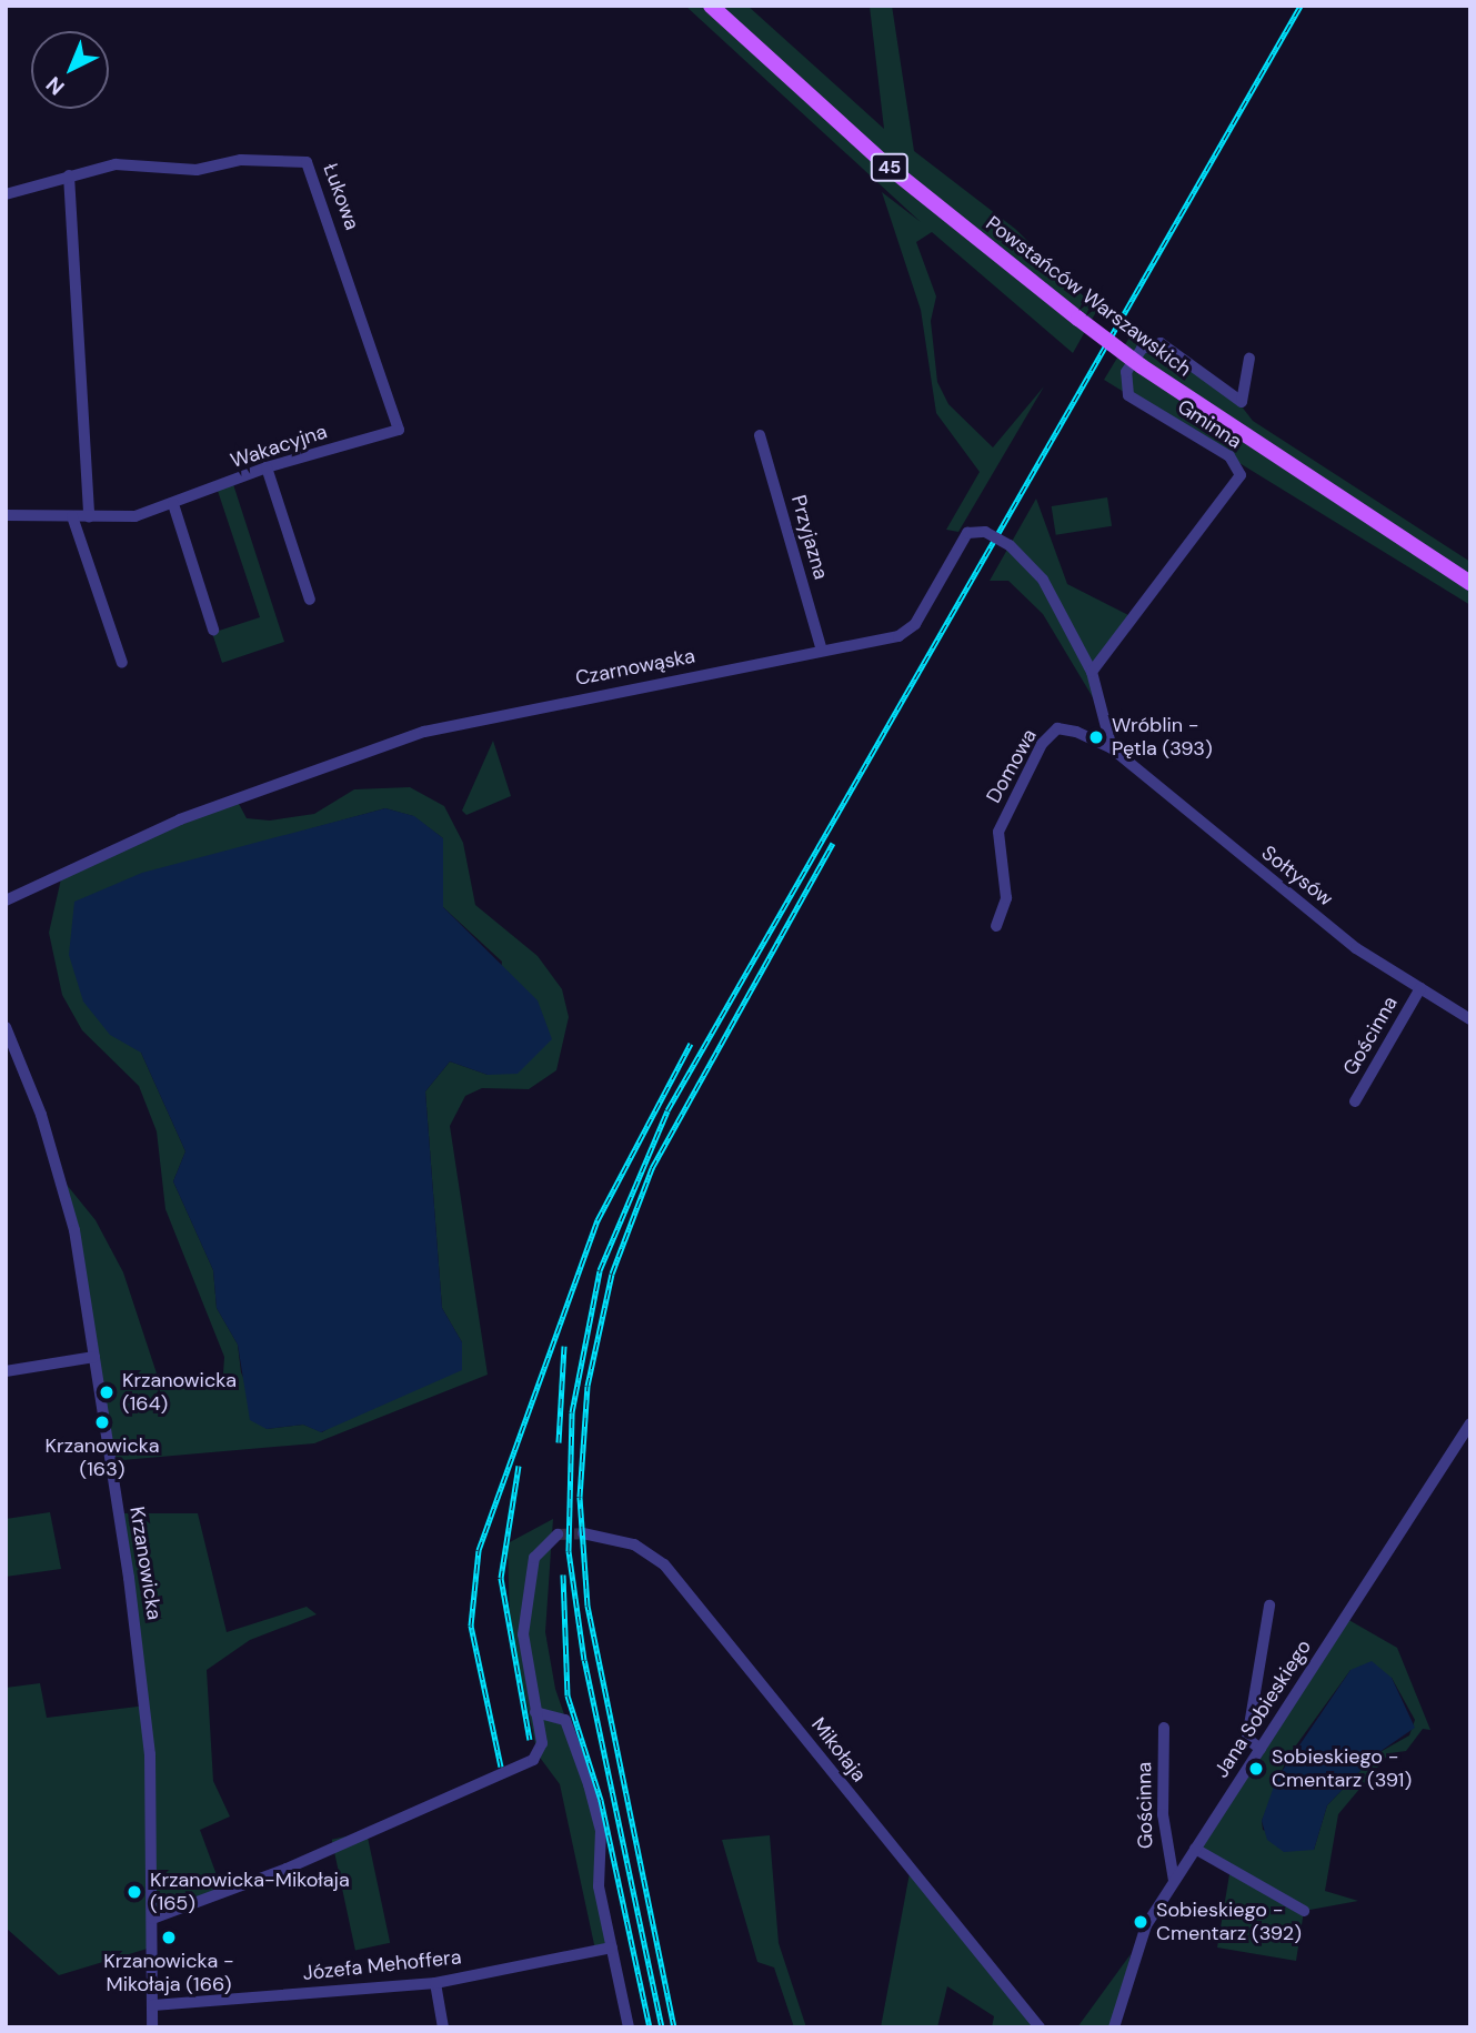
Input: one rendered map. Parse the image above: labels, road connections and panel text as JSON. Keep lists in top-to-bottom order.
{
  "streets": {
    "main road": ["45", "Powstańców Warszawskich"],
    "street": [
      "Łukowa",
      "Gminna",
      "Wakacyjna",
      "Przyjazna",
      "Czarnowąska",
      "Domowa",
      "Sołtysów",
      "Gościnna",
      "Krzanowicka",
      "Jana Sobieskiego",
      "Mikołaja",
      "Józefa Mehoffera"
    ]
  },
  "crossings": [
    ["Łukowa", "Wakacyjna"],
    ["Gminna", "Czarnowąska"],
    ["Przyjazna", "Czarnowąska"],
    ["Czarnowąska", "Domowa"],
    ["Czarnowąska", "Sołtysów"],
    ["Domowa", "Sołtysów"],
    ["Sołtysów", "Gościnna"],
    ["Gościnna", "Jana Sobieskiego"],
    ["Krzanowicka", "Józefa Mehoffera"]
  ],
  "places": [
    "Wróblin - Pętla (393)",
    "Krzanowicka (164)",
    "Krzanowicka (163)",
    "Sobieskiego - Cmentarz (391)",
    "Krzanowicka-Mikołaja (165)",
    "Sobieskiego - Cmentarz (392)",
    "Krzanowicka - Mikołaja (166)"
  ],
  "north": "bottom left"
}
